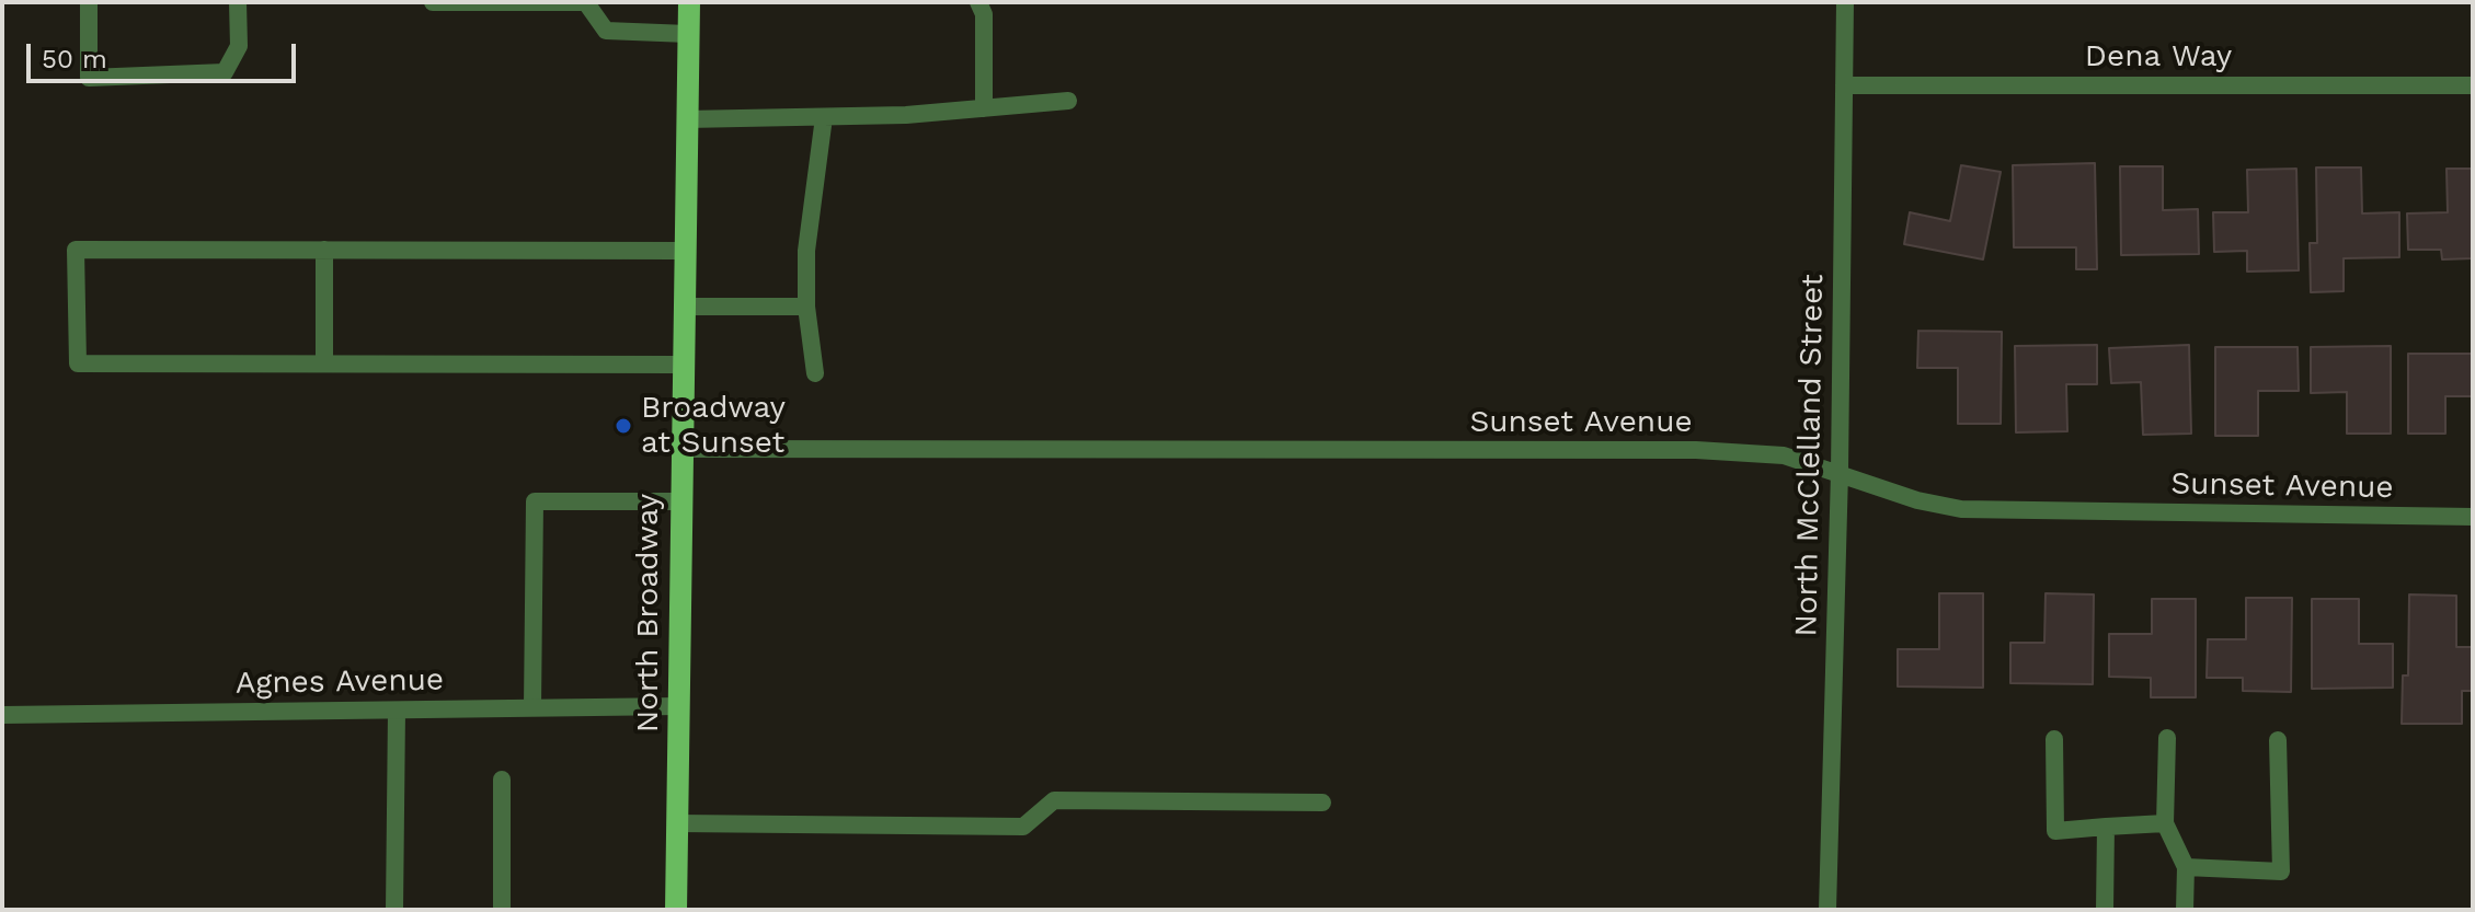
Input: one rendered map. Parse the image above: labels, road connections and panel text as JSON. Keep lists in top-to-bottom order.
{
  "streets": {
    "main road": ["North Broadway"],
    "street": [
      "Dena Way",
      "Sunset Avenue",
      "North McClelland Street",
      "Agnes Avenue"
    ]
  },
  "crossings": [
    ["Dena Way", "North McClelland Street"],
    ["Sunset Avenue", "North McClelland Street"],
    ["Sunset Avenue", "North Broadway"],
    ["North Broadway", "Agnes Avenue"]
  ],
  "places": ["Broadway at Sunset"],
  "scale_bar": "50 m"
}
